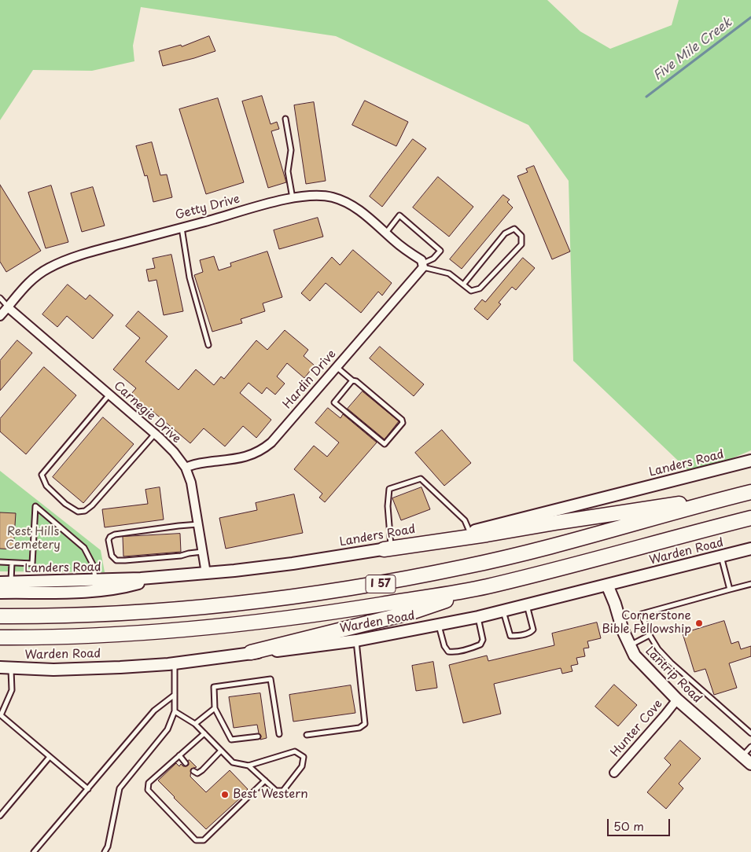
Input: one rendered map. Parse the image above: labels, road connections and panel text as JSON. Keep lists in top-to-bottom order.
{
  "streets": {
    "highway": ["I 57"],
    "main road": ["Landers Road", "Warden Road", "Lantrip Road"],
    "street": [
      "Getty Drive",
      "Hardin Drive",
      "Carnegie Drive",
      "Hunter Cove"
    ]
  },
  "crossings": [
    ["Getty Drive", "Hardin Drive"],
    ["Getty Drive", "Carnegie Drive"],
    ["Hardin Drive", "Carnegie Drive"],
    ["Carnegie Drive", "Landers Road"],
    ["Warden Road", "Lantrip Road"],
    ["Lantrip Road", "Hunter Cove"]
  ],
  "water": ["Five Mile Creek"],
  "parks": ["Rest Hills Cemetery"],
  "places": ["Cornerstone Bible Fellowship", "Best Western"],
  "scale_bar": "50 m"
}
